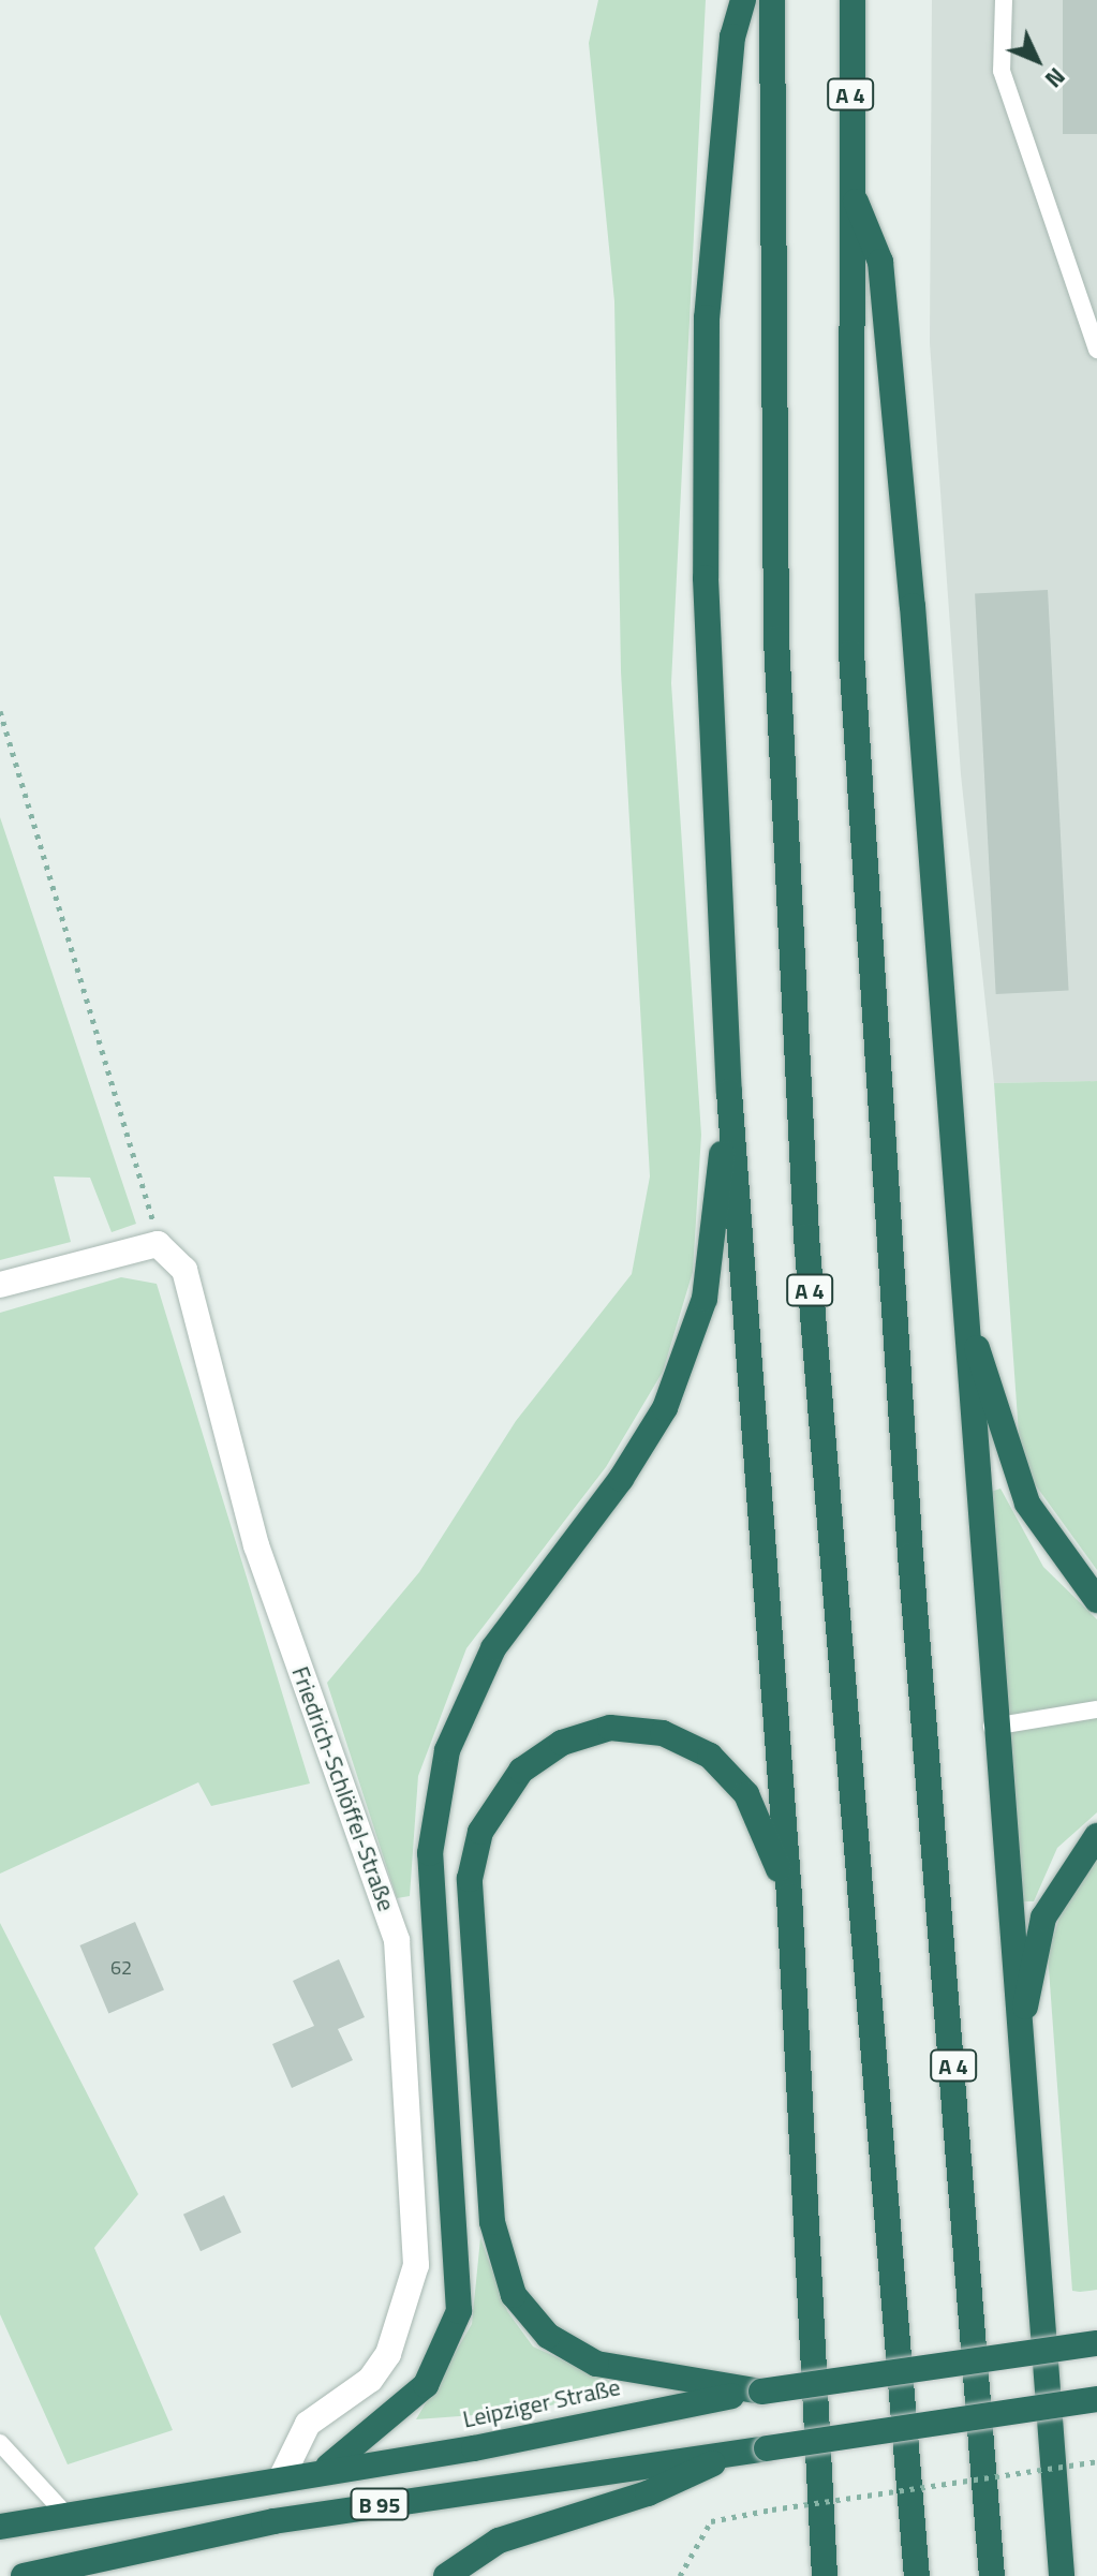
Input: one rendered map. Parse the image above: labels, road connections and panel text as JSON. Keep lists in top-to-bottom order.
{
  "streets": {
    "highway": ["A 4", "Leipziger Straße", "B 95"],
    "street": ["Friedrich-Schlöffel-Straße"]
  },
  "crossings": [
    ["Friedrich-Schlöffel-Straße", "Leipziger Straße"]
  ],
  "house_numbers": ["62"],
  "north": "bottom right"
}
